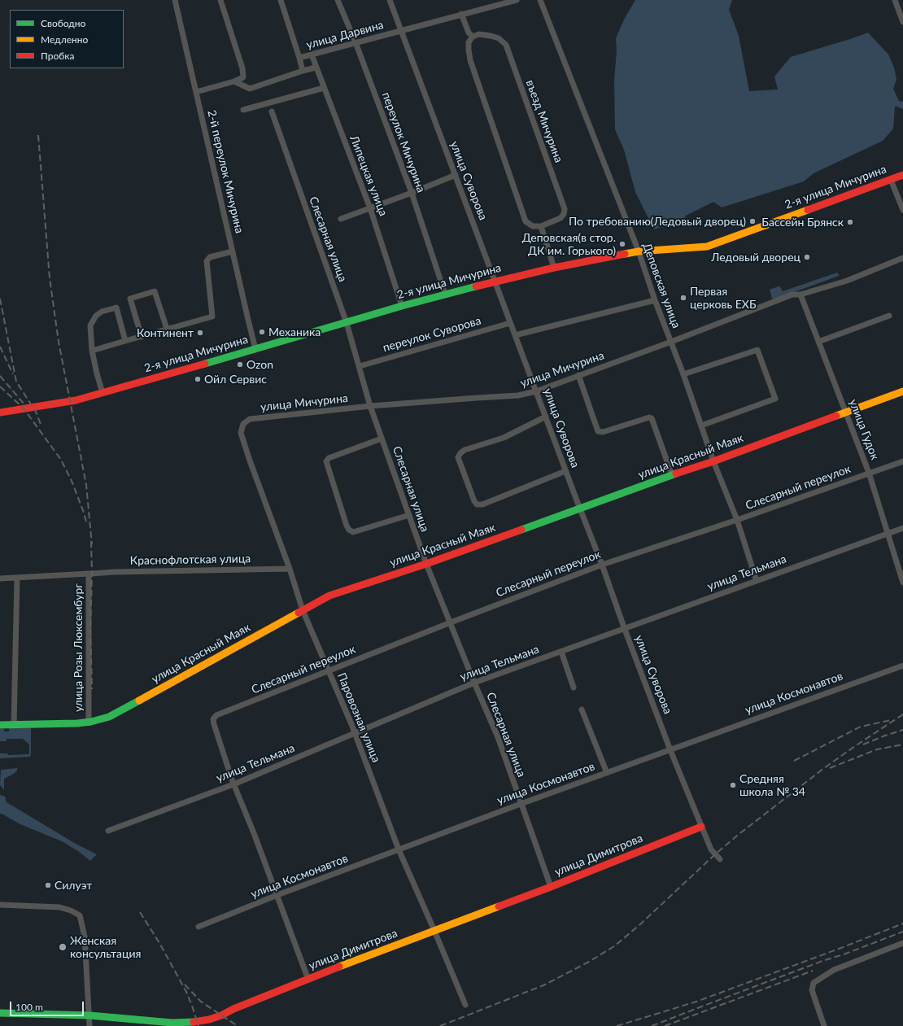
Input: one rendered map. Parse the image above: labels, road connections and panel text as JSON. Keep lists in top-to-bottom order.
{
  "streets": {
    "main road": ["2-я улица Мичурина", "улица Красный Маяк", "улица Димитрова"],
    "street": [
      "улица Дарвина",
      "въезд Мичурина",
      "переулок Мичурина",
      "2-й переулок Мичурина",
      "Липецкая улица",
      "улица Суворова",
      "Слесарная улица",
      "Деповская улица",
      "переулок Суворова",
      "улица Мичурина",
      "улица Гудок",
      "Слесарный переулок",
      "Краснофлотская улица",
      "улица Тельмана",
      "улица Розы Люксембург",
      "улица Космонавтов",
      "Паровозная улица"
    ]
  },
  "crossings": [
    ["улица Дарвина", "переулок Мичурина"],
    ["улица Дарвина", "Липецкая улица"],
    ["улица Дарвина", "улица Суворова"],
    ["переулок Мичурина", "2-я улица Мичурина"],
    ["2-й переулок Мичурина", "2-я улица Мичурина"],
    ["Липецкая улица", "2-я улица Мичурина"],
    ["улица Суворова", "2-я улица Мичурина"],
    ["улица Суворова", "переулок Суворова"],
    ["улица Суворова", "улица Мичурина"],
    ["улица Суворова", "улица Красный Маяк"],
    ["улица Суворова", "Слесарный переулок"],
    ["улица Суворова", "улица Тельмана"],
    ["улица Суворова", "улица Космонавтов"],
    ["улица Суворова", "улица Димитрова"],
    ["2-я улица Мичурина", "Слесарная улица"],
    ["2-я улица Мичурина", "Деповская улица"],
    ["Слесарная улица", "переулок Суворова"],
    ["Слесарная улица", "улица Мичурина"],
    ["Слесарная улица", "улица Красный Маяк"],
    ["Слесарная улица", "Слесарный переулок"],
    ["Слесарная улица", "улица Тельмана"],
    ["Слесарная улица", "улица Космонавтов"],
    ["Слесарная улица", "улица Димитрова"],
    ["Деповская улица", "улица Мичурина"],
    ["Деповская улица", "улица Красный Маяк"],
    ["Деповская улица", "Слесарный переулок"],
    ["Деповская улица", "улица Тельмана"],
    ["улица Мичурина", "улица Гудок"],
    ["улица Мичурина", "Паровозная улица"],
    ["улица Гудок", "улица Красный Маяк"],
    ["улица Гудок", "Слесарный переулок"],
    ["улица Гудок", "улица Тельмана"],
    ["улица Красный Маяк", "улица Розы Люксембург"],
    ["улица Красный Маяк", "Паровозная улица"],
    ["Слесарный переулок", "улица Тельмана"],
    ["Слесарный переулок", "Паровозная улица"],
    ["Краснофлотская улица", "улица Розы Люксембург"],
    ["Краснофлотская улица", "Паровозная улица"],
    ["улица Тельмана", "Паровозная улица"],
    ["улица Космонавтов", "Паровозная улица"],
    ["Паровозная улица", "улица Димитрова"]
  ],
  "places": [
    "По требованию(Ледовый дворец)",
    "Бассейн Брянск",
    "Деповская(в стор. ДК им. Горького)",
    "Ледовый дворец",
    "Первая церковь ЕХБ",
    "Механика",
    "Континент",
    "Ozon",
    "Ойл Сервис",
    "Средняя школа № 34",
    "Силуэт",
    "Женская консультация"
  ],
  "legend": ["Свободно", "Медленно", "Пробка"],
  "scale_bar": "100 m"
}
